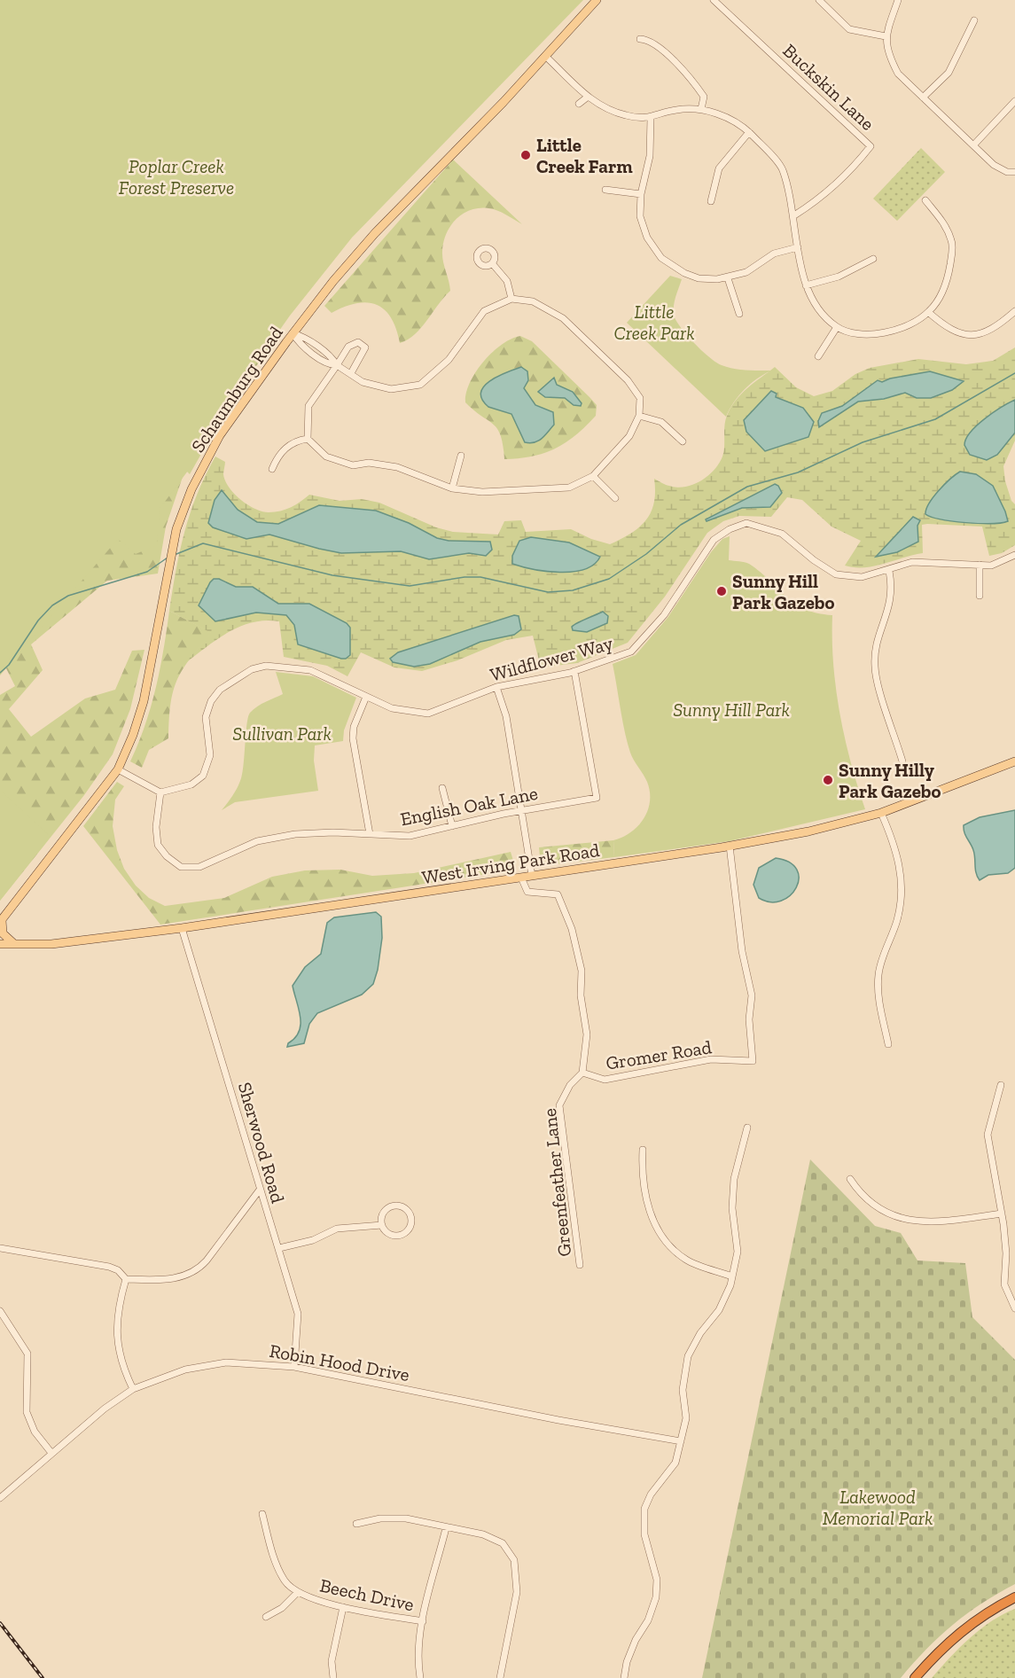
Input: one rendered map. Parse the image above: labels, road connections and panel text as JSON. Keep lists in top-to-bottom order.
{
  "streets": {
    "main road": ["Schaumburg Road", "West Irving Park Road"],
    "street": [
      "Buckskin Lane",
      "Wildflower Way",
      "English Oak Lane",
      "Gromer Road",
      "Sherwood Road",
      "Greenfeather Lane",
      "Robin Hood Drive",
      "Beech Drive"
    ]
  },
  "crossings": [
    ["Wildflower Way", "English Oak Lane"],
    ["West Irving Park Road", "Gromer Road"],
    ["West Irving Park Road", "Sherwood Road"],
    ["Gromer Road", "Greenfeather Lane"],
    ["Sherwood Road", "Robin Hood Drive"]
  ],
  "parks": [
    "Poplar Creek Forest Preserve",
    "Little Creek Park",
    "Sunny Hill Park",
    "Sullivan Park",
    "Lakewood Memorial Park"
  ],
  "places": ["Little Creek Farm", "Sunny Hill Park Gazebo", "Sunny Hilly Park Gazebo"]
}
